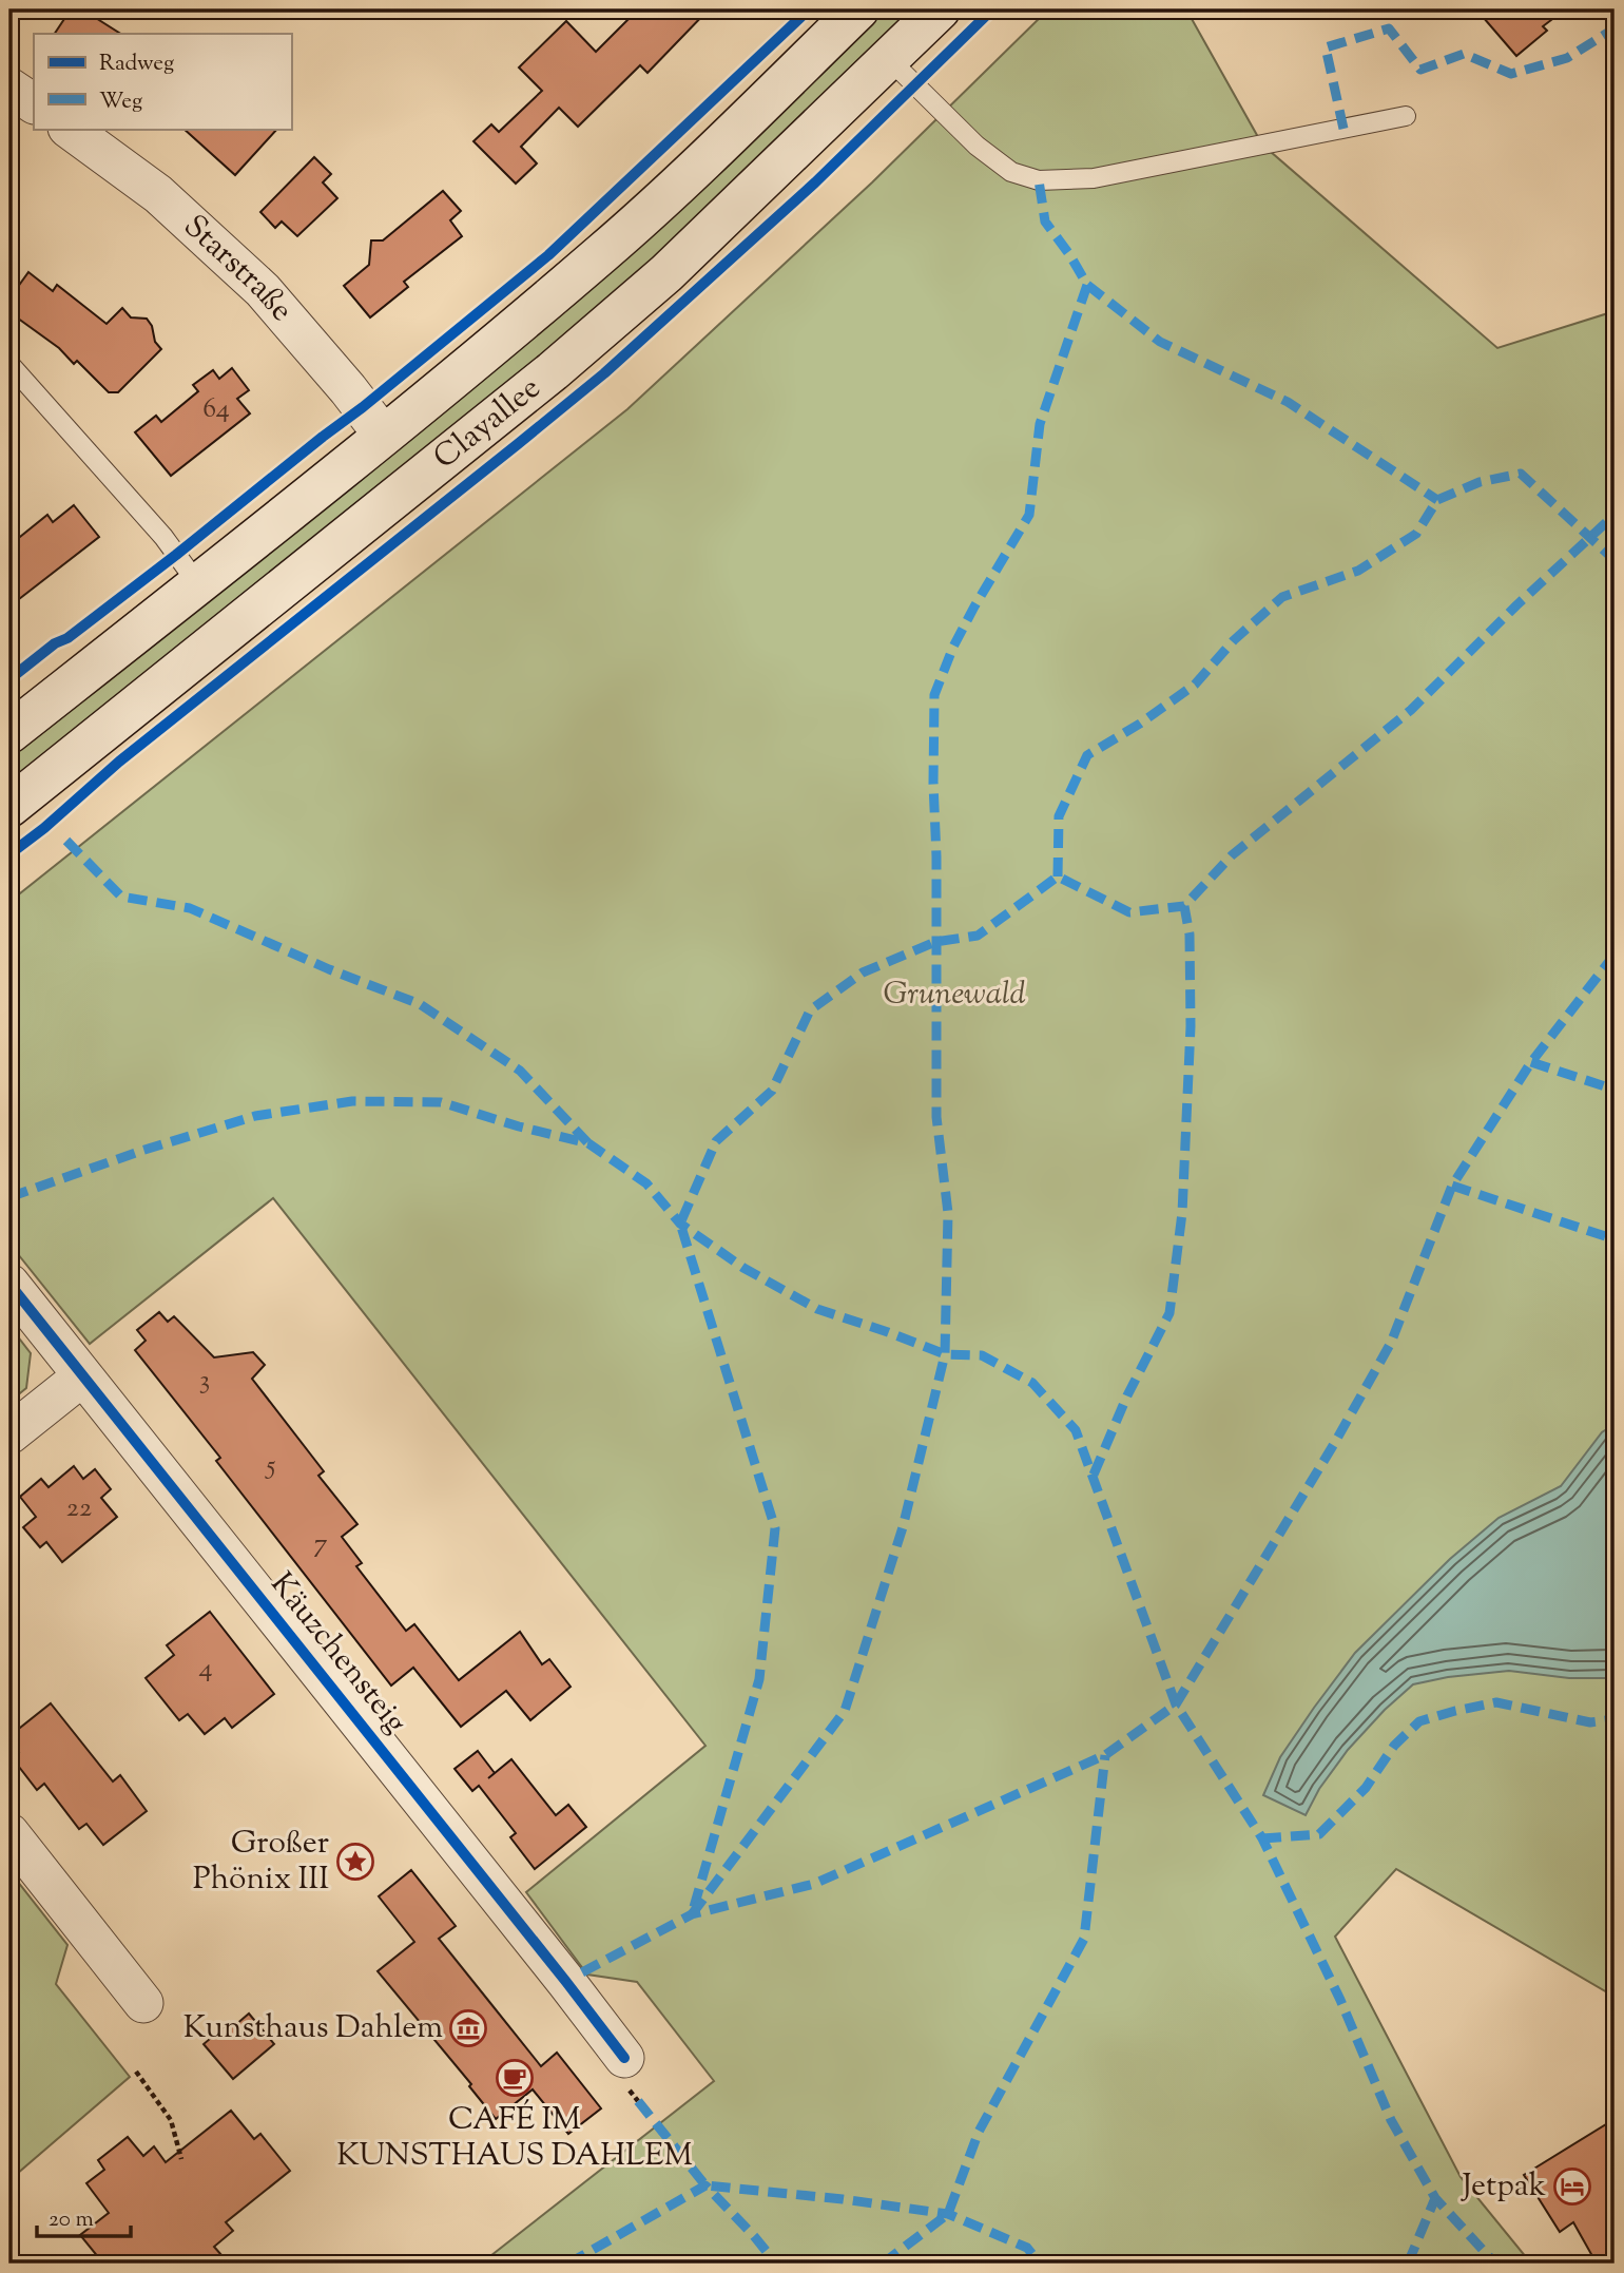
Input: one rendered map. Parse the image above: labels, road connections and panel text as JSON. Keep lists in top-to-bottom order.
{
  "streets": {
    "main road": ["Clayallee"],
    "street": ["Starstraße", "Käuzchensteig"]
  },
  "crossings": [
    ["Starstraße", "Clayallee"]
  ],
  "parks": ["Grunewald"],
  "places": {
    "place": ["Großer Phönix III"],
    "museum": ["Kunsthaus Dahlem"],
    "cafe": ["CAFÉ IM KUNSTHAUS DAHLEM"],
    "hotel": ["Jetpak"]
  },
  "house_numbers": [
    "64",
    "3",
    "5",
    "22",
    "7",
    "4"
  ],
  "legend": ["Radweg", "Weg"],
  "scale_bar": "20 m"
}
